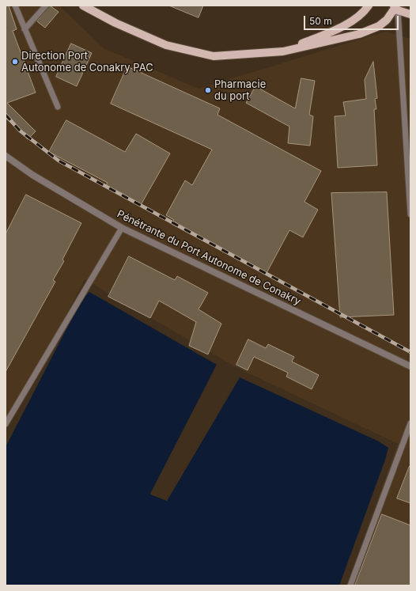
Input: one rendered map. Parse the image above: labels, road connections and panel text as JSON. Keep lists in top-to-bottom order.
{
  "streets": {
    "street": ["Pénétrante du Port Autonome de Conakry"]
  },
  "places": ["Direction Port Autonome de Conakry PAC", "Pharmacie du port"],
  "scale_bar": "50 m"
}
